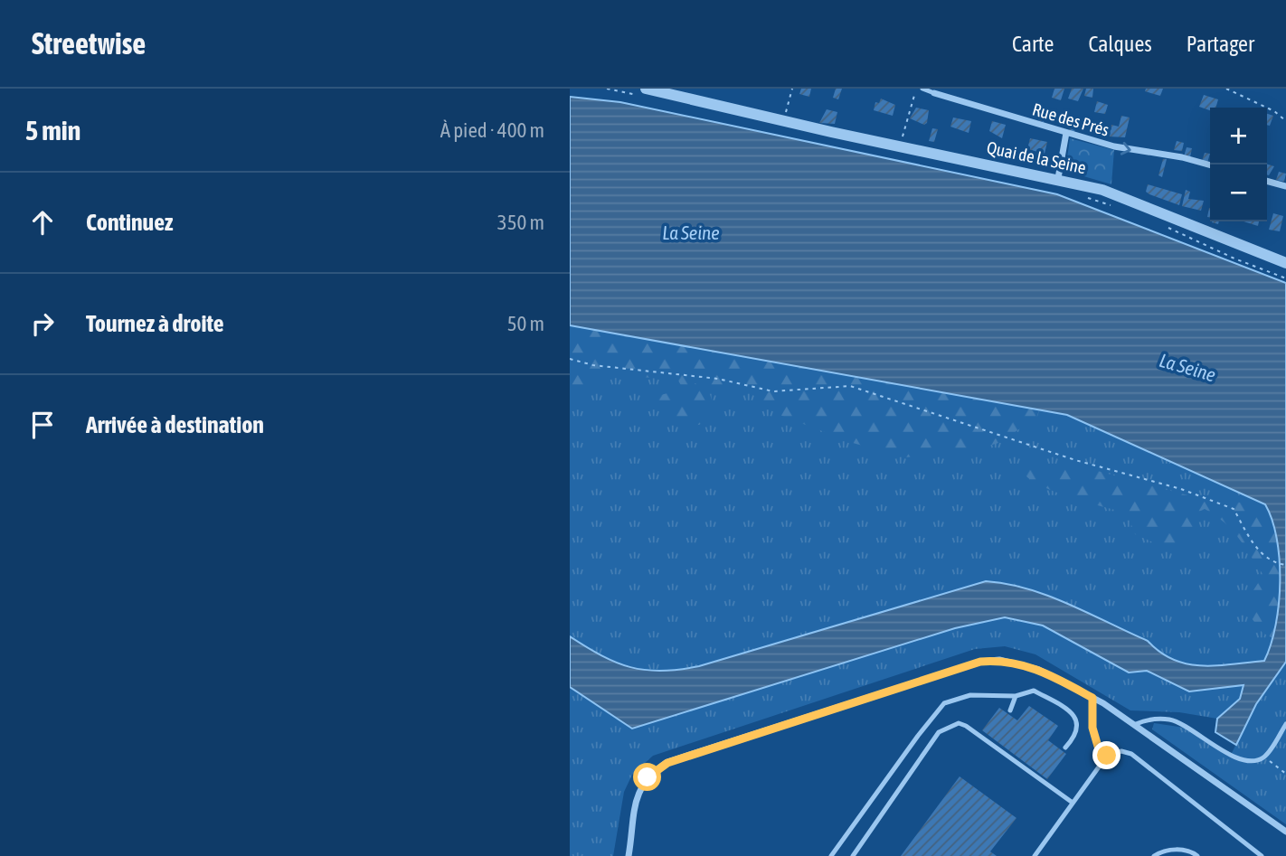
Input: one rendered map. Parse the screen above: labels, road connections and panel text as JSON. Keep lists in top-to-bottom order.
{
  "streets": {
    "street": ["Rue des Prés", "Quai de la Seine"]
  },
  "one_way": ["Rue des Prés"],
  "water": ["La Seine"],
  "page": {
    "header": "Streetwise",
    "nav": ["Carte", "Calques", "Partager"],
    "heading": ["5 min", "À pied · 400 m"],
    "map_buttons": ["+", "−"],
    "list": [
      ["Continuez", "350 m"],
      ["Tournez à droite", "50 m"],
      "Arrivée à destination"
    ]
  }
}
